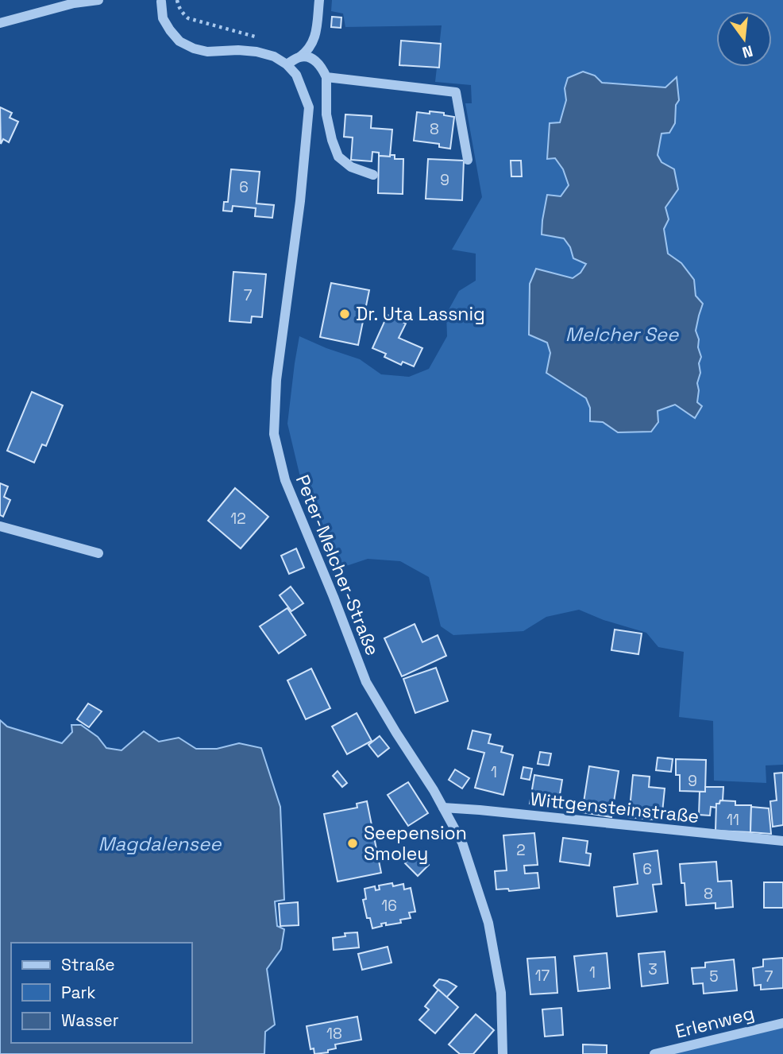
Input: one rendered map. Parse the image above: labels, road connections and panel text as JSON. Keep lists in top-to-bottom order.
{
  "streets": {
    "street": ["Peter-Melcher-Straße", "Wittgensteinstraße", "Erlenweg"]
  },
  "crossings": [
    ["Peter-Melcher-Straße", "Wittgensteinstraße"]
  ],
  "water": ["Melcher See", "Magdalensee"],
  "places": ["Dr. Uta Lassnig", "Seepension Smoley"],
  "house_numbers": [
    "8",
    "9",
    "6",
    "7",
    "12",
    "1",
    "9",
    "11",
    "2",
    "6",
    "8",
    "16",
    "3",
    "1",
    "17",
    "5",
    "7",
    "18"
  ],
  "legend": ["Straße", "Park", "Wasser"],
  "north": "bottom"
}
